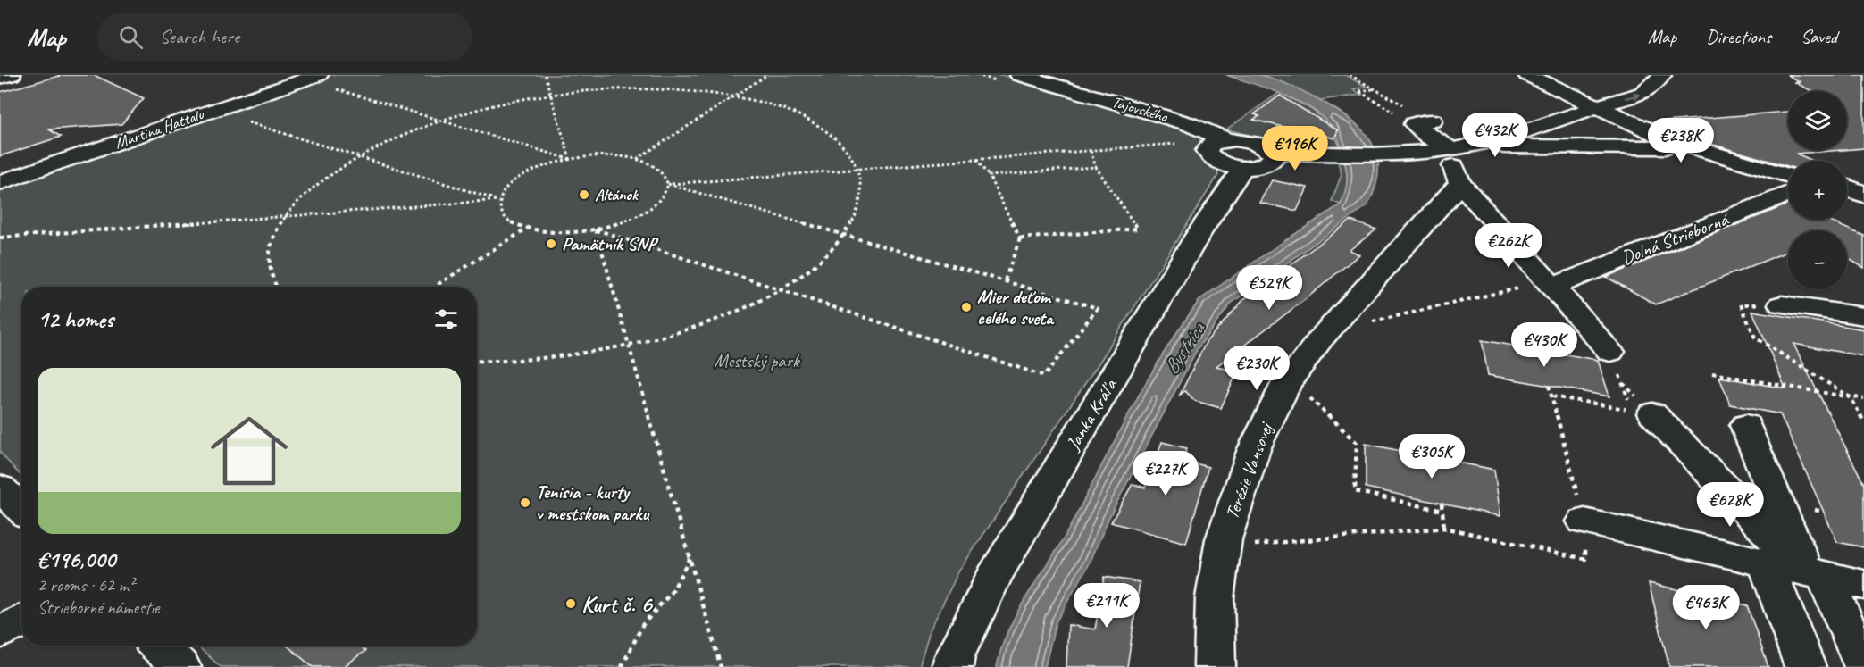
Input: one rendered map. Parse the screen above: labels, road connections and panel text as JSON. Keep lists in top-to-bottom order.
{
  "streets": {
    "street": [
      "Tajovského",
      "Martina Hattalu",
      "Dolná Strieborná",
      "Janka Kráľa",
      "Terézie Vansovej"
    ]
  },
  "water": ["Bystrica"],
  "parks": ["Mestský park"],
  "places": [
    "Altánok",
    "Pamätník SNP",
    "Mier deťom celého sveta",
    "Tenisia - kurty v mestskom parku",
    "Kurt č. 6"
  ],
  "page": {
    "header": "Map",
    "search": "Search here",
    "nav": ["Map", "Directions", "Saved"],
    "map_buttons": ["+", "−"],
    "price": [
      "€432K",
      "€238K",
      "€196K",
      "€262K",
      "€529K",
      "€430K",
      "€230K",
      "€305K",
      "€227K",
      "€628K",
      "€211K",
      "€463K"
    ],
    "heading": "12 homes",
    "list": [
      {
        "name": "€196,000",
        "note": "2 rooms · 62 m² · Strieborné námestie"
      }
    ]
  }
}
